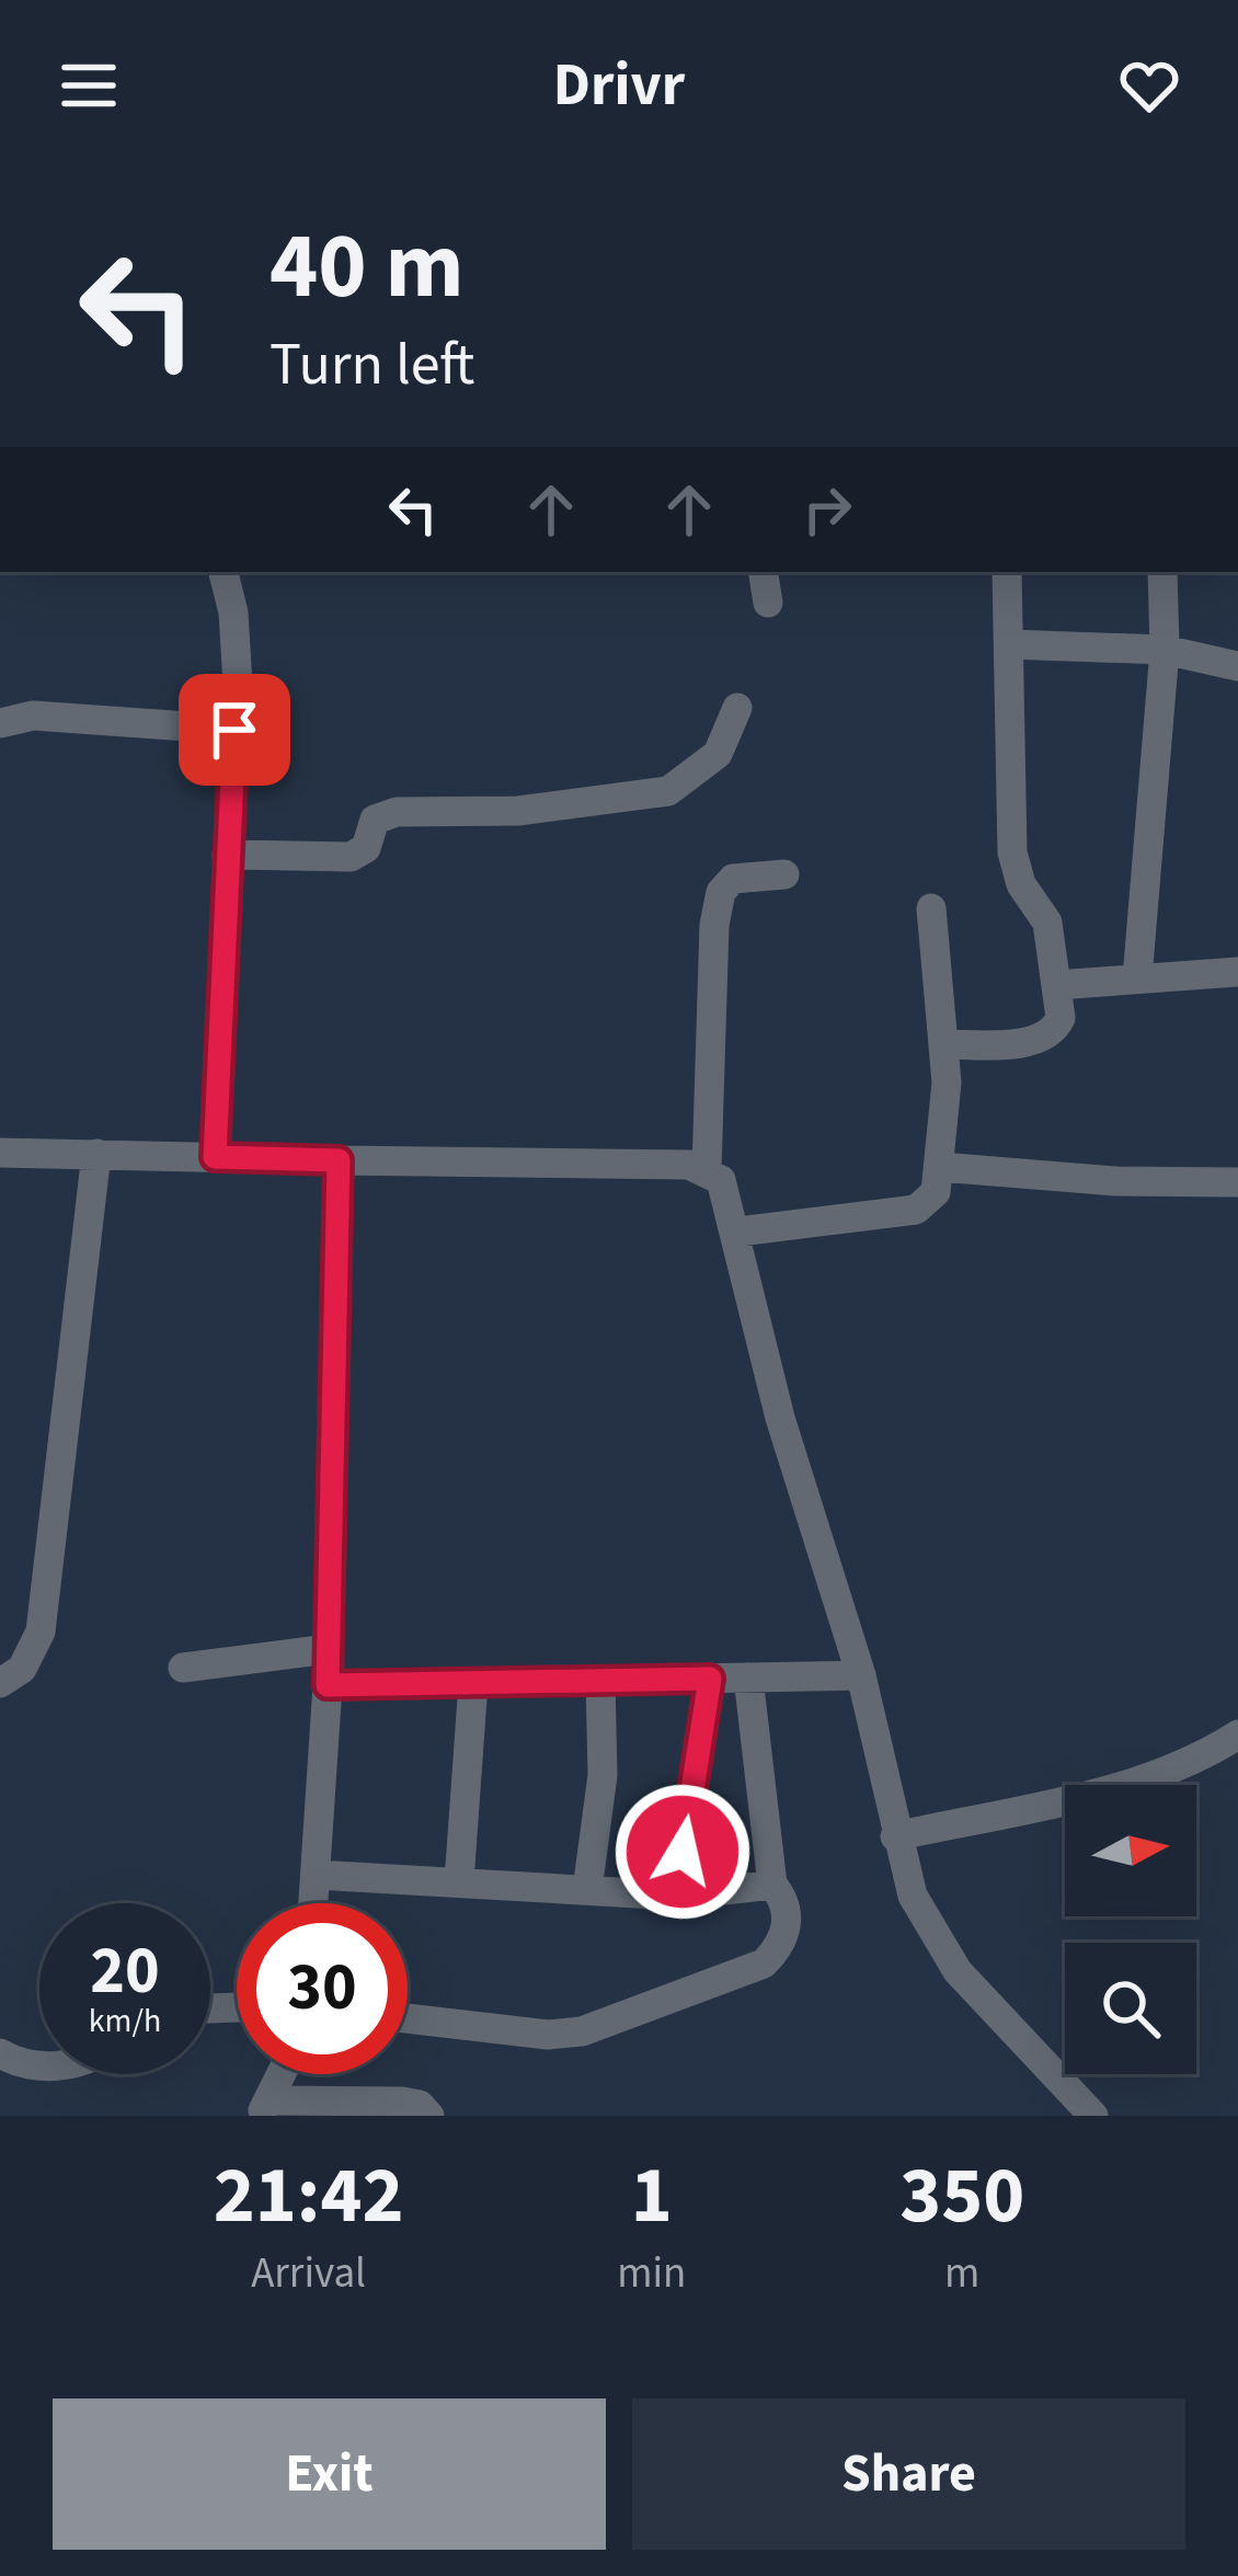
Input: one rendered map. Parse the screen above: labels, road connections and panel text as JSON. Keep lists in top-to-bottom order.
{
  "north": "right",
  "page": {
    "header": "Drivr",
    "turn": ["40 m", "Turn left"],
    "speed": "20 km/h",
    "limit": "30",
    "eta": [
      "21:42",
      "Arrival",
      "1",
      "min",
      "350",
      "m"
    ],
    "buttons": ["Exit", "Share"]
  }
}
